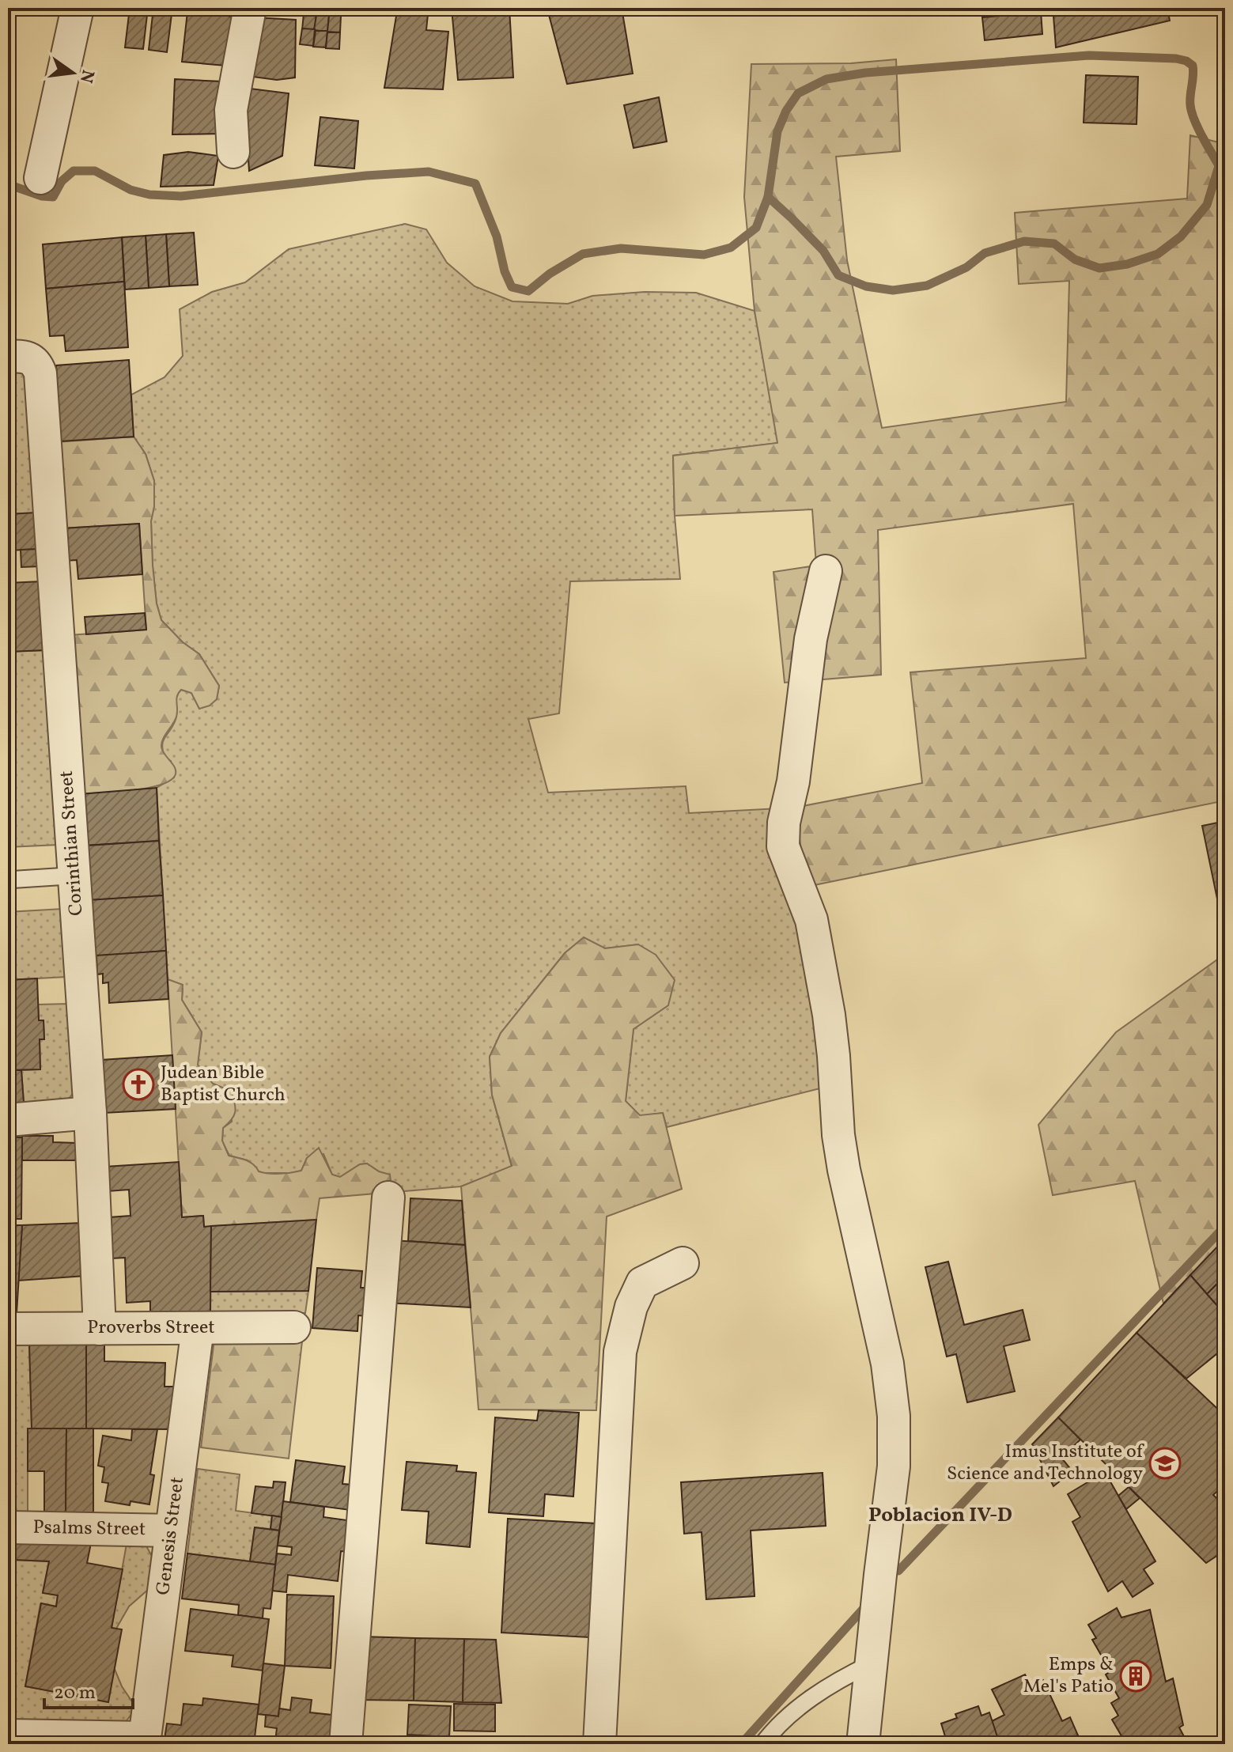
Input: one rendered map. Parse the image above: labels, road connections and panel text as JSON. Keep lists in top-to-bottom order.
{
  "streets": {
    "street": [
      "Corinthian Street",
      "Proverbs Street",
      "Psalms Street",
      "Genesis Street"
    ]
  },
  "crossings": [
    ["Corinthian Street", "Proverbs Street"],
    ["Proverbs Street", "Genesis Street"],
    ["Psalms Street", "Genesis Street"]
  ],
  "districts": ["Poblacion IV-D"],
  "places": {
    "church": ["Judean Bible Baptist Church"],
    "school or university": ["Imus Institute of Science and Technology"],
    "building": ["Emps & Mel's Patio"]
  },
  "scale_bar": "20 m",
  "north": "right"
}
